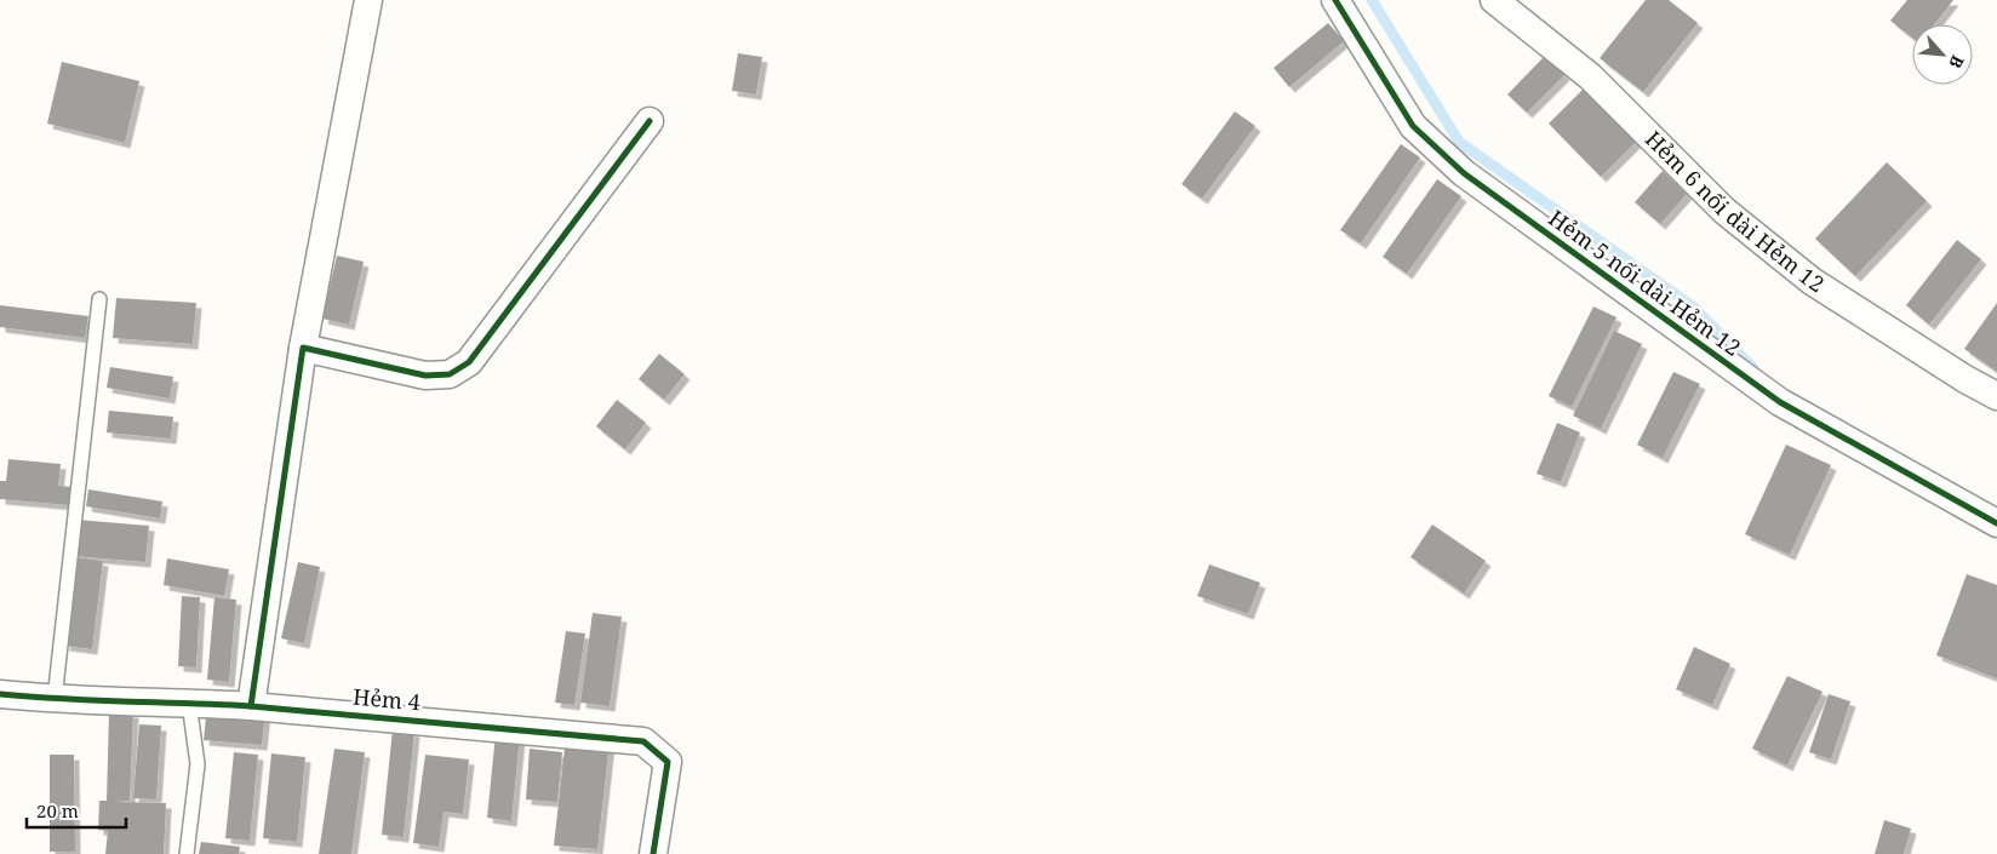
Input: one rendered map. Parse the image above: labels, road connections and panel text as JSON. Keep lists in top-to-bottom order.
{
  "streets": {
    "street": ["Hẻm 6 nối dài Hẻm 12", "Hẻm 5 nối dài Hẻm 12", "Hẻm 4"]
  },
  "scale_bar": "20 m",
  "north": "bottom right"
}
